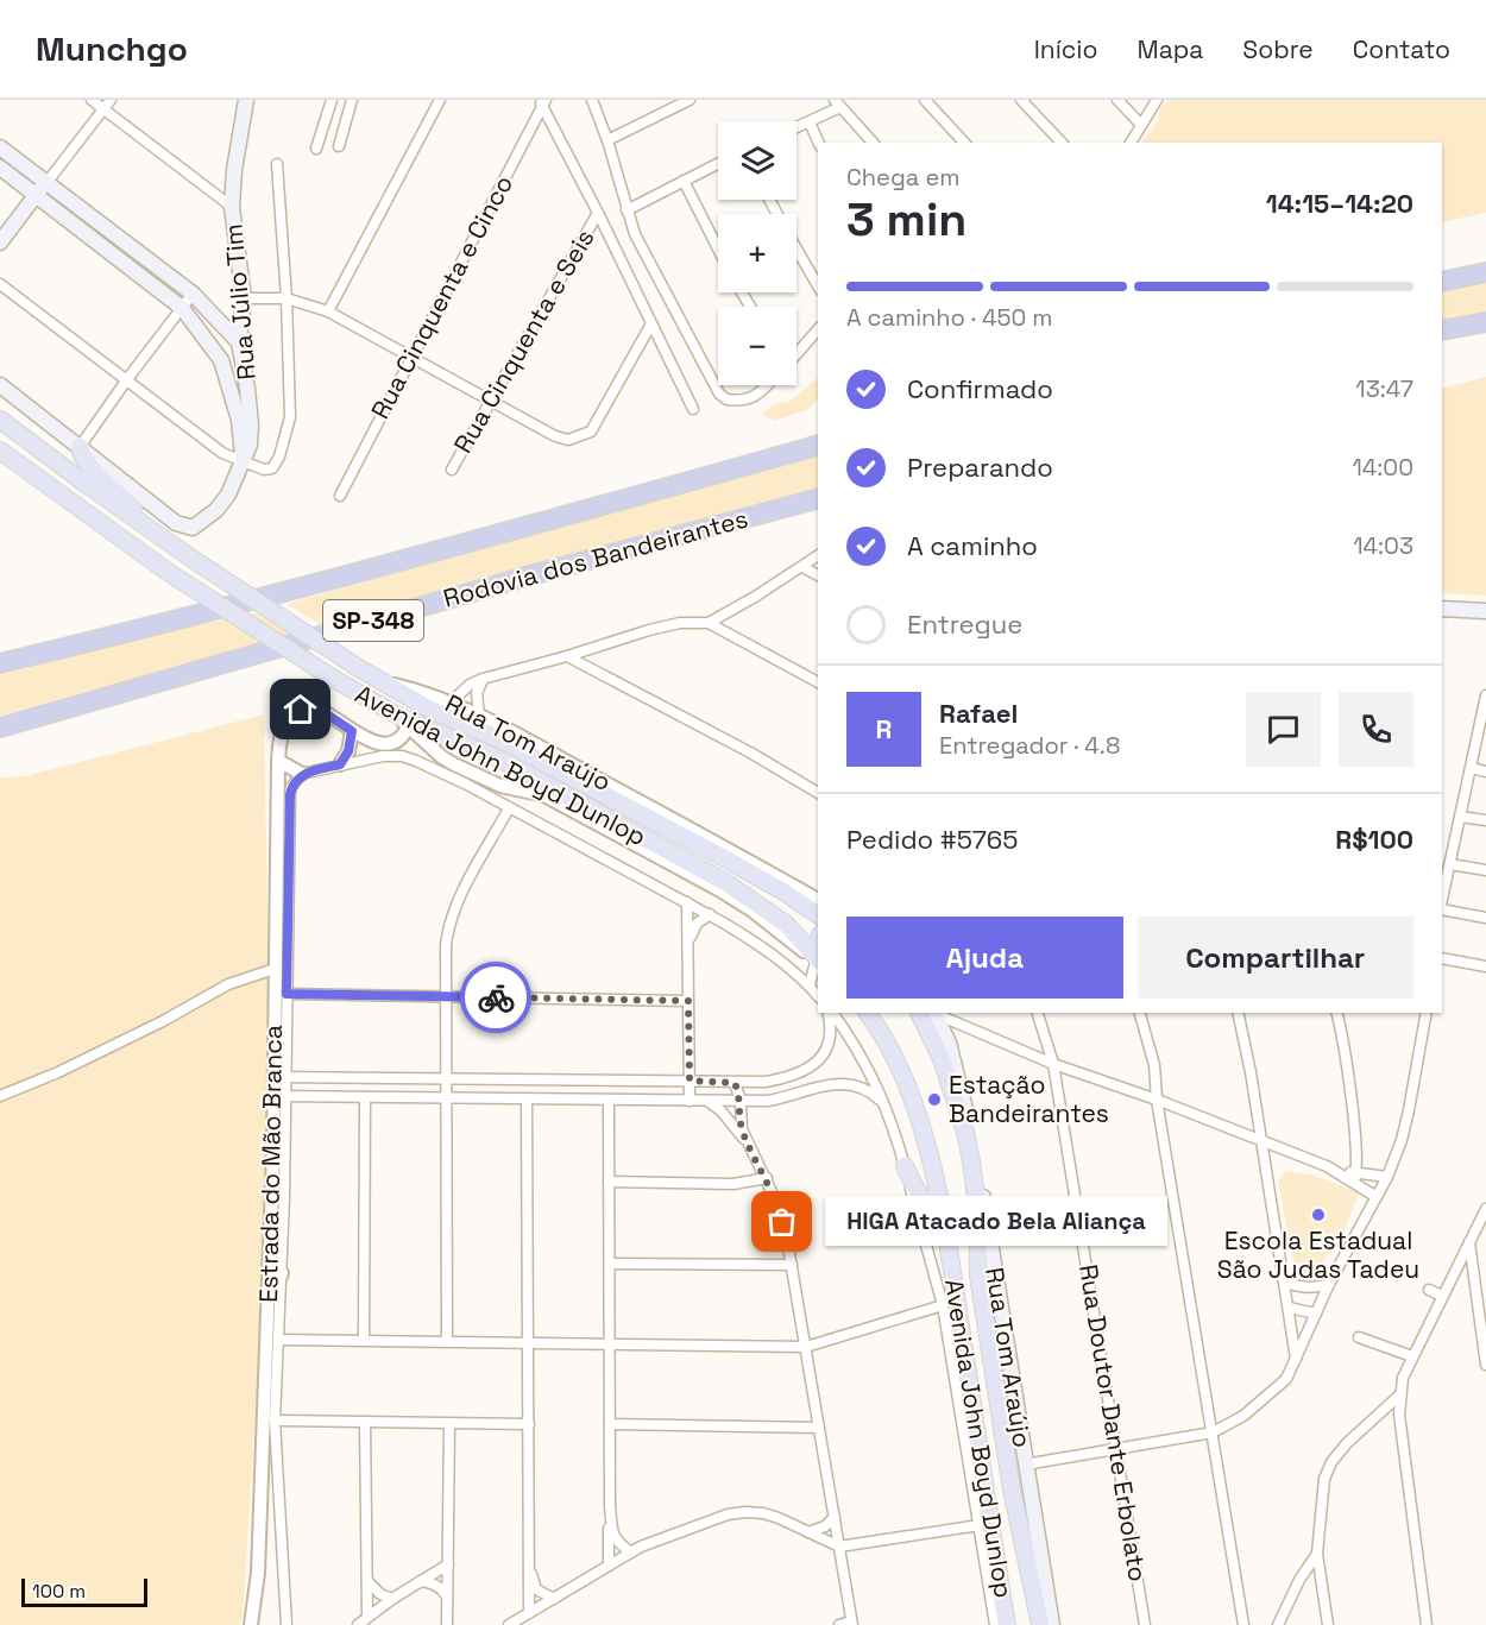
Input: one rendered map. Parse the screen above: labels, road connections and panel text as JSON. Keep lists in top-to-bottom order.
{
  "streets": {
    "highway": ["Rodovia dos Bandeirantes", "SP-348"],
    "main road": ["Rua Júlio Tim", "Rua Tom Araújo", "Avenida John Boyd Dunlop"],
    "street": [
      "Rua Cinquenta e Cinco",
      "Rua Cinquenta e Seis",
      "Estrada do Mão Branca",
      "Rua Doutor Dante Erbolato"
    ]
  },
  "crossings": [
    ["Rua Tom Araújo", "Avenida John Boyd Dunlop"],
    ["Avenida John Boyd Dunlop", "Estrada do Mão Branca"]
  ],
  "places": ["Estação Bandeirantes", "Escola Estadual São Judas Tadeu", "HIGA Atacado Bela Aliança"],
  "scale_bar": "100 m",
  "page": {
    "header": "Munchgo",
    "nav": [
      "Início",
      "Mapa",
      "Sobre",
      "Contato"
    ],
    "map_buttons": ["+", "−"],
    "heading": ["3 min", "Chega em", "14:15–14:20"],
    "panel": [
      "Rafael",
      "Entregador · 4.8",
      "Pedido #5765",
      "R$100"
    ],
    "bar": "A caminho · 450 m",
    "list": [
      ["Confirmado", "13:47"],
      ["Preparando", "14:00"],
      ["A caminho", "14:03"],
      "Entregue"
    ],
    "round": "R",
    "buttons": ["Ajuda", "Compartilhar"],
    "bubble": "HIGA Atacado Bela Aliança",
    "scale": "100 m"
  }
}
